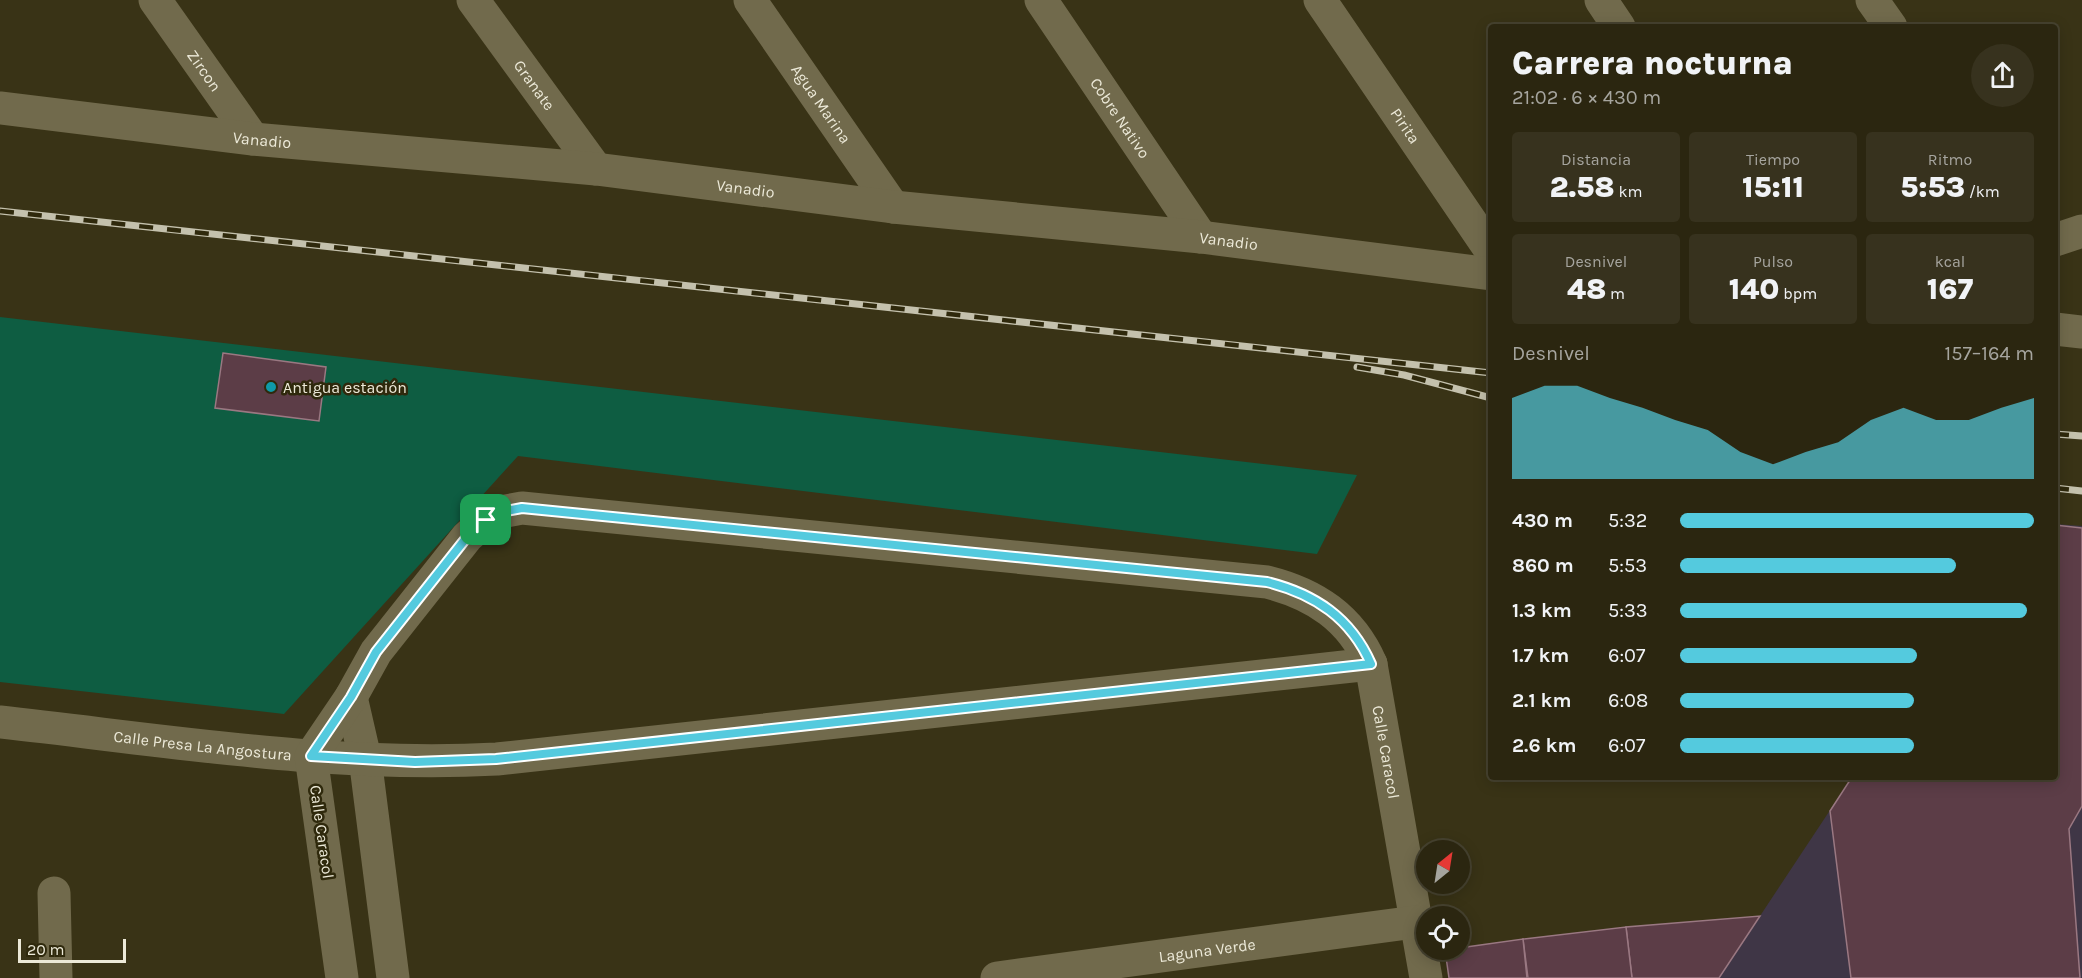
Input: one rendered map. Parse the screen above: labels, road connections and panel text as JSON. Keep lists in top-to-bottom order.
{
  "streets": {
    "street": [
      "Zircon",
      "Granate",
      "Agua Marina",
      "Cobre Nativo",
      "Pirita",
      "Vanadio",
      "Calle Presa La Angostura",
      "Calle Caracol",
      "Laguna Verde"
    ]
  },
  "crossings": [
    ["Zircon", "Vanadio"],
    ["Granate", "Vanadio"],
    ["Agua Marina", "Vanadio"],
    ["Cobre Nativo", "Vanadio"],
    ["Calle Presa La Angostura", "Calle Caracol"],
    ["Calle Caracol", "Laguna Verde"]
  ],
  "places": ["Antigua estación"],
  "scale_bar": "20 m",
  "north": "top right",
  "page": {
    "heading": ["Carrera nocturna", "21:02 · 6 × 430 m"],
    "stats": [
      ["Distancia", "2.58 km"],
      ["Tiempo", "15:11"],
      ["Ritmo", "5:53 /km"],
      ["Desnivel", "48 m"],
      ["Pulso", "140 bpm"],
      ["kcal", "167"]
    ],
    "chart": ["Desnivel", "157–164 m"],
    "list": [
      {
        "name": "430 m",
        "note": "5:32"
      },
      {
        "name": "860 m",
        "note": "5:53"
      },
      {
        "name": "1.3 km",
        "note": "5:33"
      },
      {
        "name": "1.7 km",
        "note": "6:07"
      },
      {
        "name": "2.1 km",
        "note": "6:08"
      },
      {
        "name": "2.6 km",
        "note": "6:07"
      }
    ],
    "scale": "20 m"
  }
}
